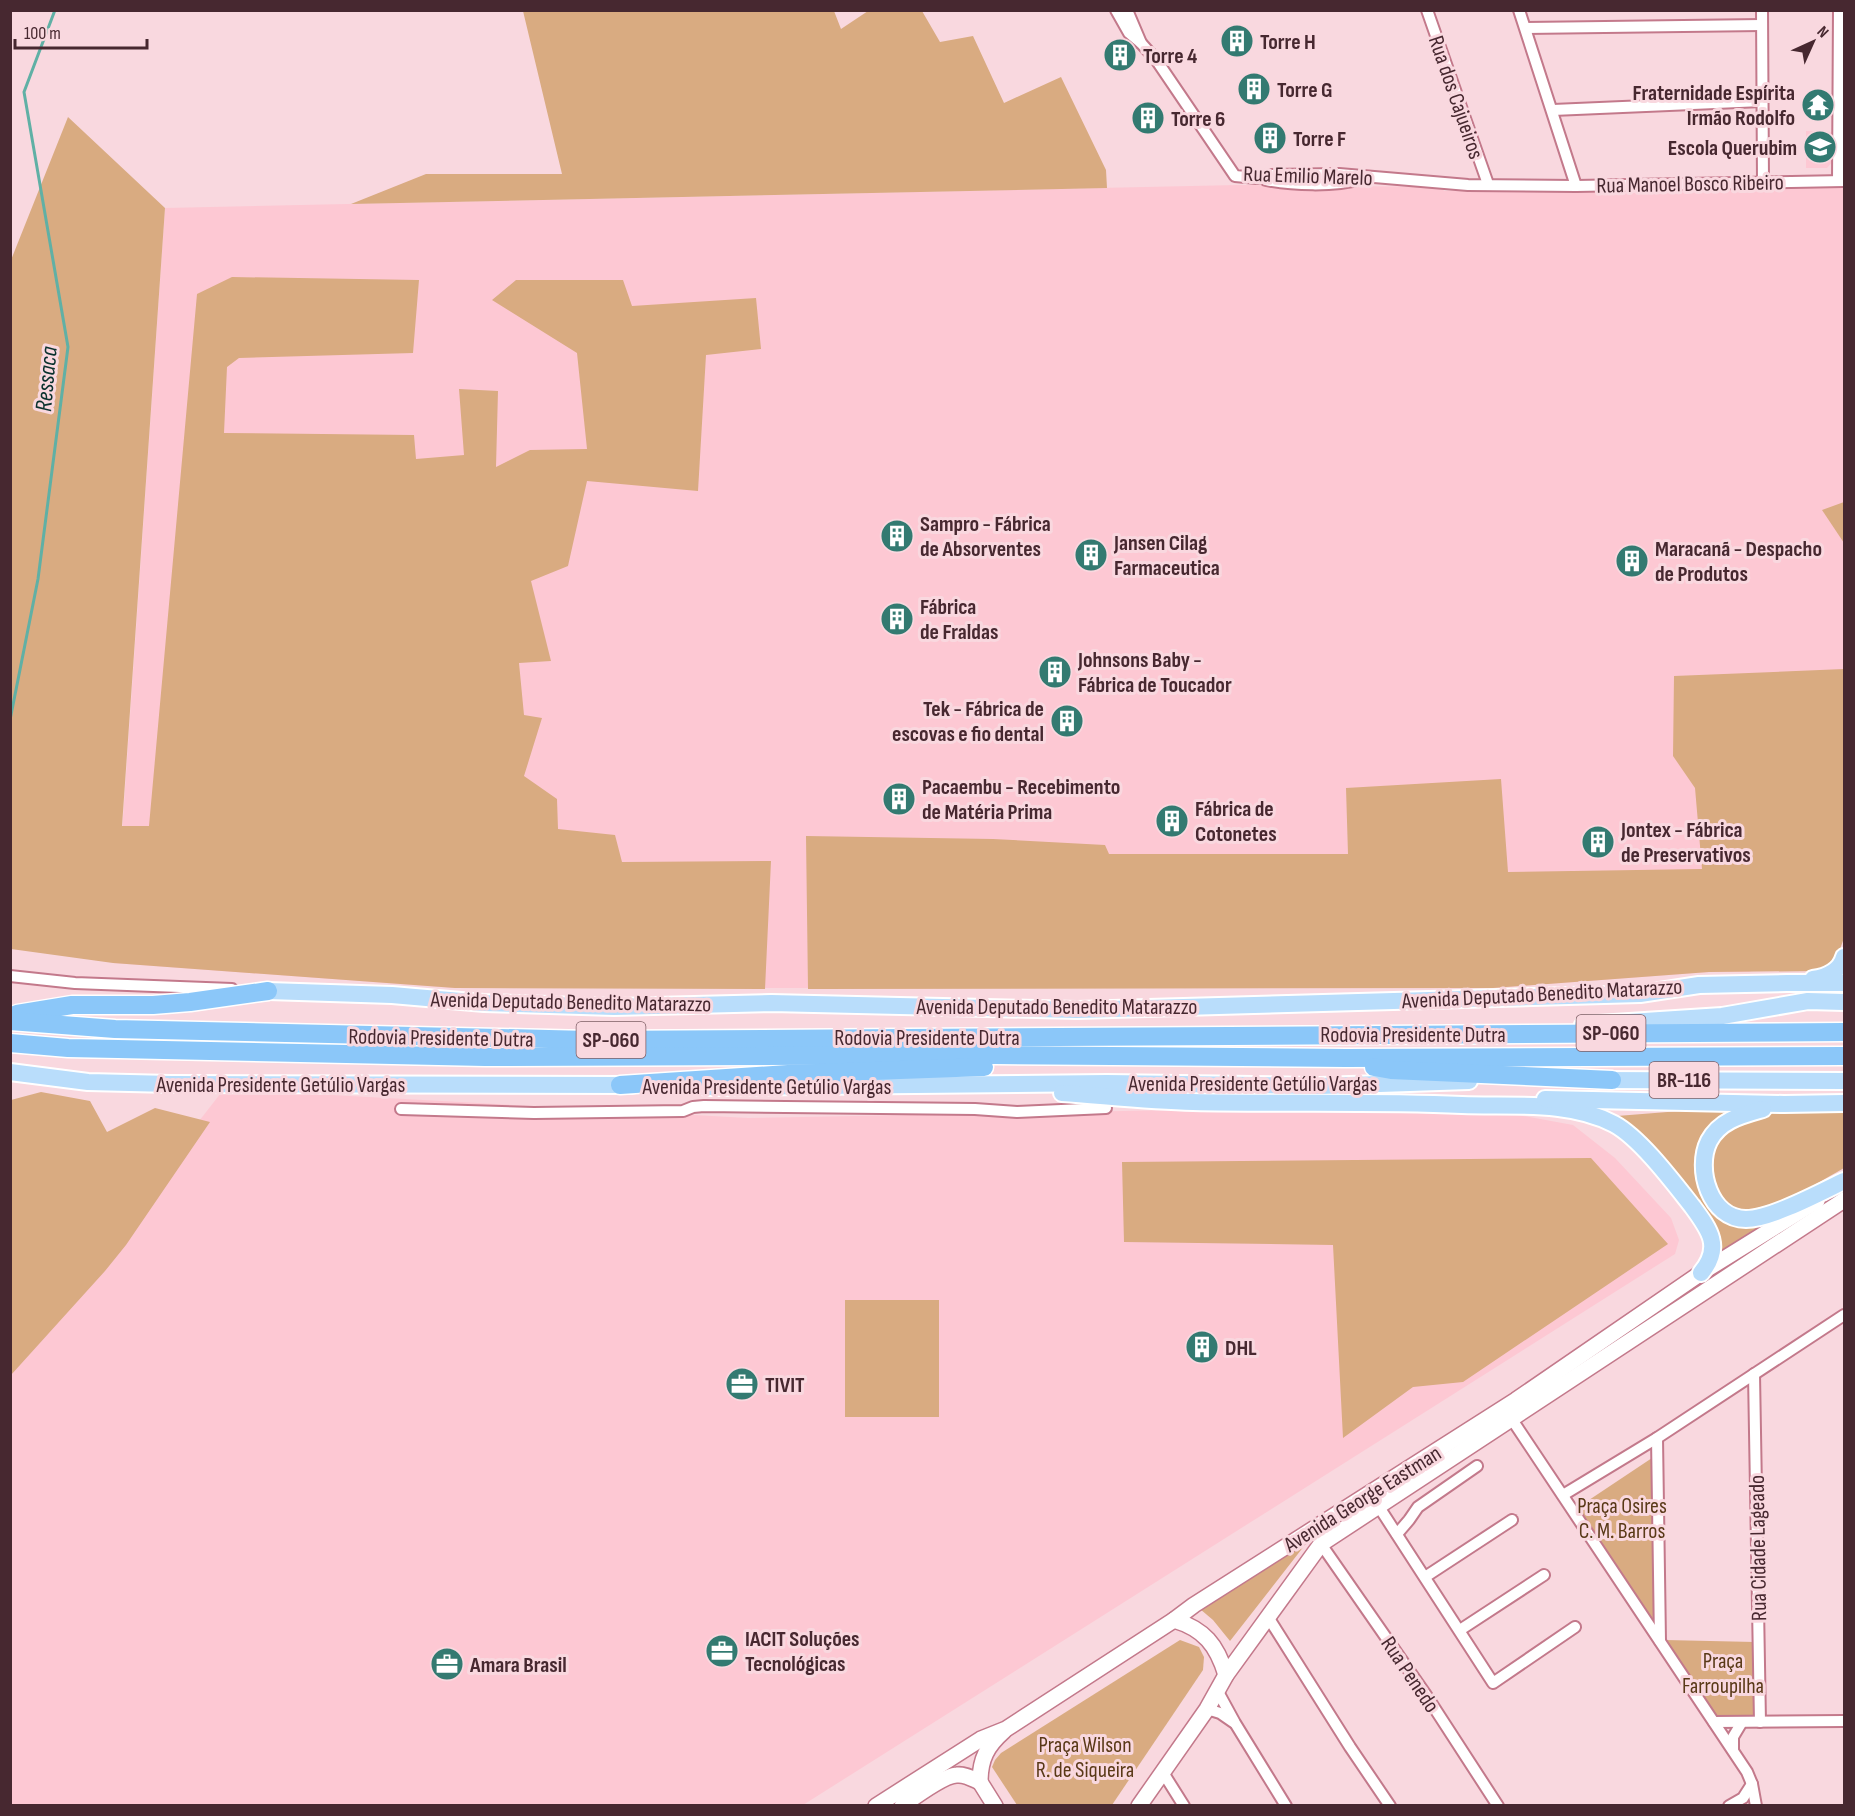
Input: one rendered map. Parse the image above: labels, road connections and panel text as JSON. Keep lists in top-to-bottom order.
{
  "streets": {
    "highway": ["SP-060", "Rodovia Presidente Dutra"],
    "main road": [
      "Avenida Deputado Benedito Matarazzo",
      "BR-116",
      "Avenida Presidente Getúlio Vargas",
      "Avenida George Eastman"
    ],
    "street": [
      "Rua dos Cajueiros",
      "Rua Emilio Marelo",
      "Rua Manoel Bosco Ribeiro",
      "Rua Cidade Lageado",
      "Rua Penedo"
    ]
  },
  "crossings": [
    ["Rua dos Cajueiros", "Rua Emilio Marelo"],
    ["Rua Emilio Marelo", "Rua Manoel Bosco Ribeiro"],
    ["Avenida Deputado Benedito Matarazzo", "Rodovia Presidente Dutra"],
    ["BR-116", "Avenida Presidente Getúlio Vargas"],
    ["Avenida George Eastman", "Rua Penedo"]
  ],
  "water": ["Ressaca"],
  "parks": ["Praça Osires C. M. Barros", "Praça Farroupilha", "Praça Wilson R. de Siqueira"],
  "places": {
    "building": [
      "Torre H",
      "Torre 4",
      "Torre G",
      "Torre 6",
      "Torre F",
      "Sampro - Fábrica de Absorventes",
      "Jansen Cilag Farmaceutica",
      "Maracanã - Despacho de Produtos",
      "Fábrica de Fraldas",
      "Johnsons Baby - Fábrica de Toucador",
      "Tek - Fábrica de escovas e fio dental",
      "Pacaembu - Recebimento de Matéria Prima",
      "Fábrica de Cotonetes",
      "Jontex - Fábrica de Preservativos",
      "DHL"
    ],
    "temple": ["Fraternidade Espírita Irmão Rodolfo"],
    "school or university": ["Escola Querubim"],
    "office": ["TIVIT", "IACIT Soluções Tecnológicas", "Amara Brasil"]
  },
  "scale_bar": "100 m",
  "north": "top right"
}
